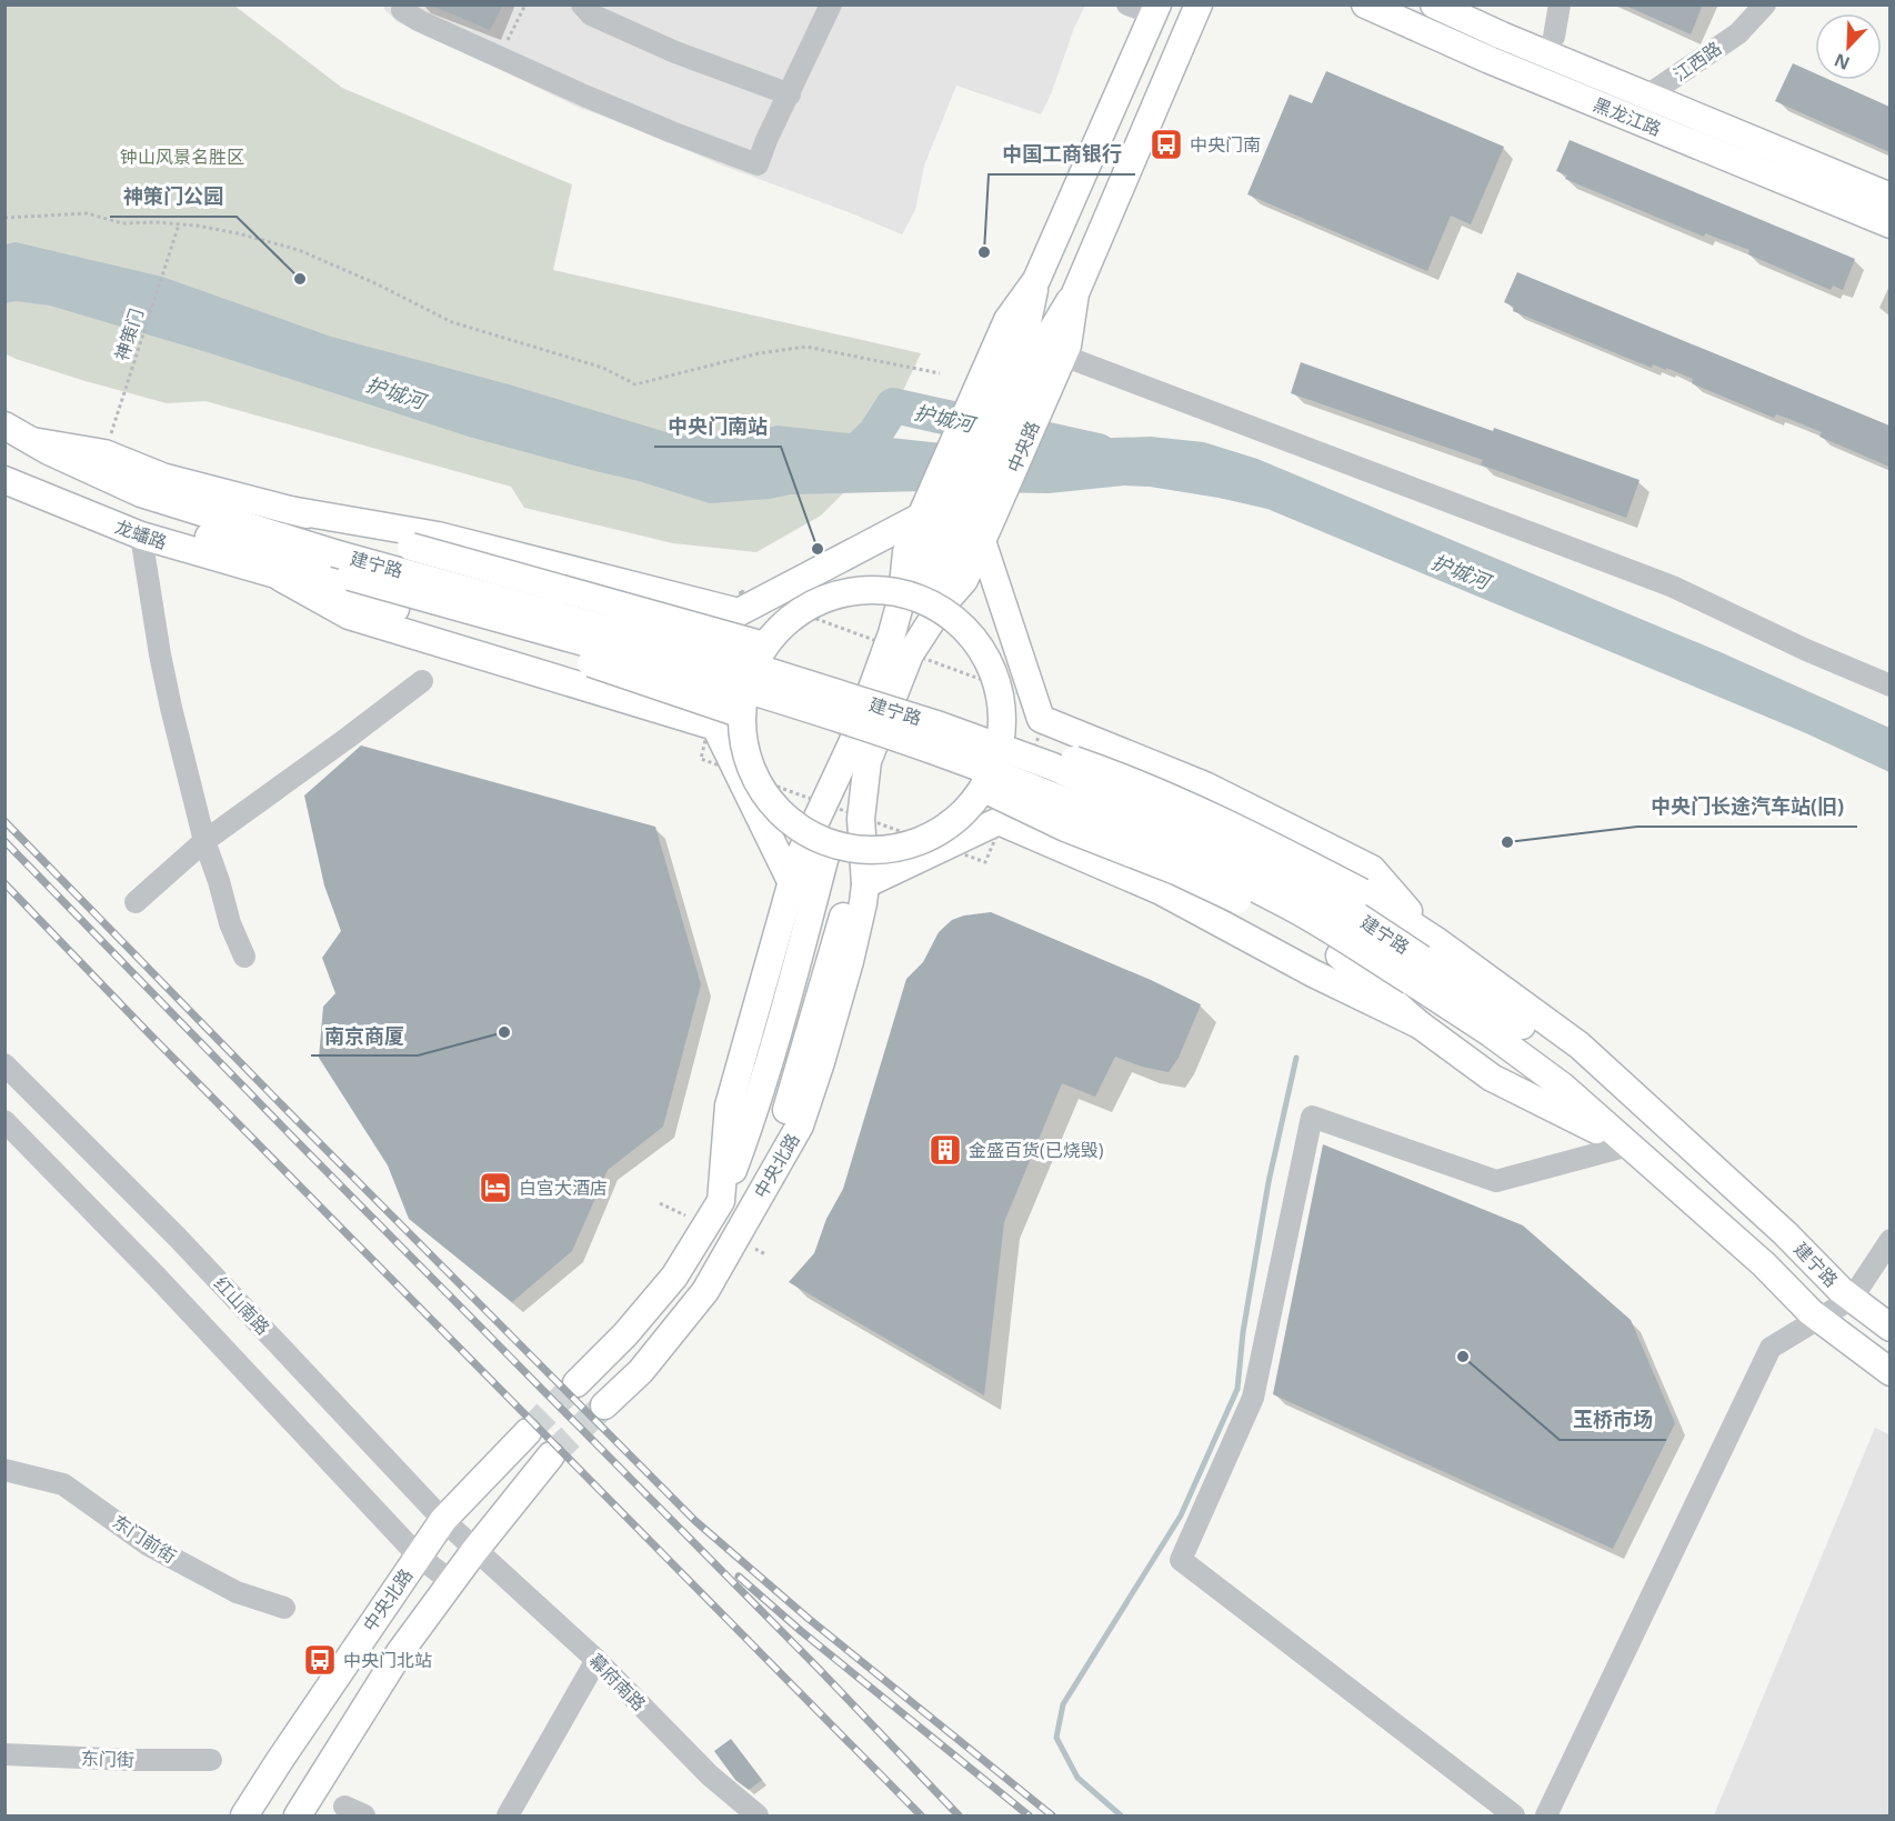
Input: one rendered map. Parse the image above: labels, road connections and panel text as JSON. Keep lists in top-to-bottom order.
{
  "streets": {
    "main road": [
      "黑龙江路",
      "中央路",
      "龙蟠路",
      "建宁路",
      "中央北路"
    ],
    "street": [
      "江西路",
      "红山南路",
      "东门前街",
      "幕府南路",
      "东门街"
    ],
    "path": ["神策门"]
  },
  "crossings": [
    ["江西路", "黑龙江路"],
    ["中央路", "中央北路"],
    ["中央北路", "红山南路"],
    ["红山南路", "幕府南路"]
  ],
  "water": ["护城河"],
  "parks": ["钟山风景名胜区"],
  "places": {
    "bus stop": ["中央门南", "中央门北站"],
    "other": [
      "中国工商银行",
      "神策门公园",
      "中央门南站",
      "中央门长途汽车站(旧)",
      "南京商厦",
      "玉桥市场"
    ],
    "building": ["金盛百货(已烧毁)"],
    "hotel": ["白宫大酒店"]
  },
  "north": "bottom left"
}
